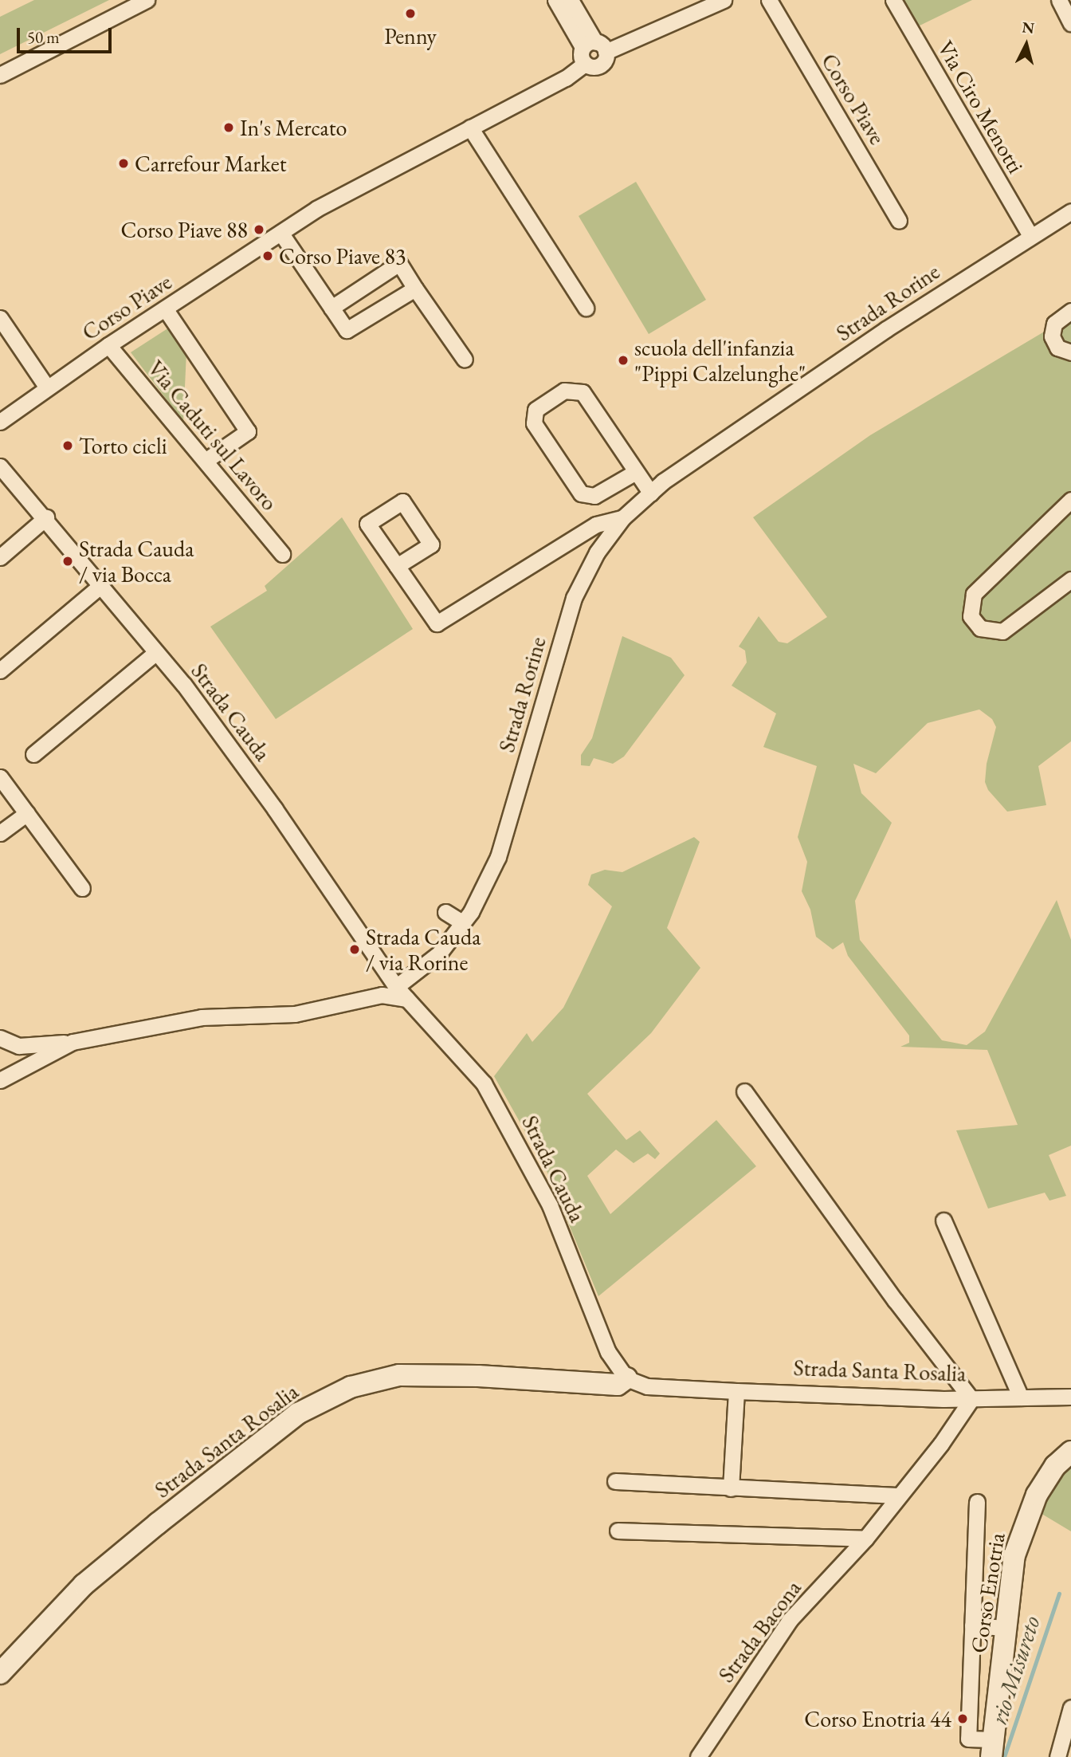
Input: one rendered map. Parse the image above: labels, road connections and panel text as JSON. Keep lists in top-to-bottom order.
{
  "streets": {
    "street": [
      "Corso Piave",
      "Via Ciro Menotti",
      "Strada Rorine",
      "Via Caduti sul Lavoro",
      "Strada Cauda",
      "Strada Santa Rosalia",
      "Corso Enotria",
      "Strada Bacona"
    ]
  },
  "crossings": [
    ["Corso Piave", "Via Caduti sul Lavoro"],
    ["Via Ciro Menotti", "Strada Rorine"],
    ["Strada Rorine", "Strada Cauda"],
    ["Strada Cauda", "Strada Santa Rosalia"],
    ["Strada Santa Rosalia", "Strada Bacona"]
  ],
  "water": ["rio Misureto"],
  "places": [
    "Penny",
    "In's Mercato",
    "Carrefour Market",
    "Corso Piave 88",
    "Corso Piave 83",
    "scuola dell'infanzia \"Pippi Calzelunghe\"",
    "Torto cicli",
    "Strada Cauda / via Bocca",
    "Strada Cauda / via Rorine",
    "Corso Enotria 44"
  ],
  "scale_bar": "50 m",
  "north": "top"
}
